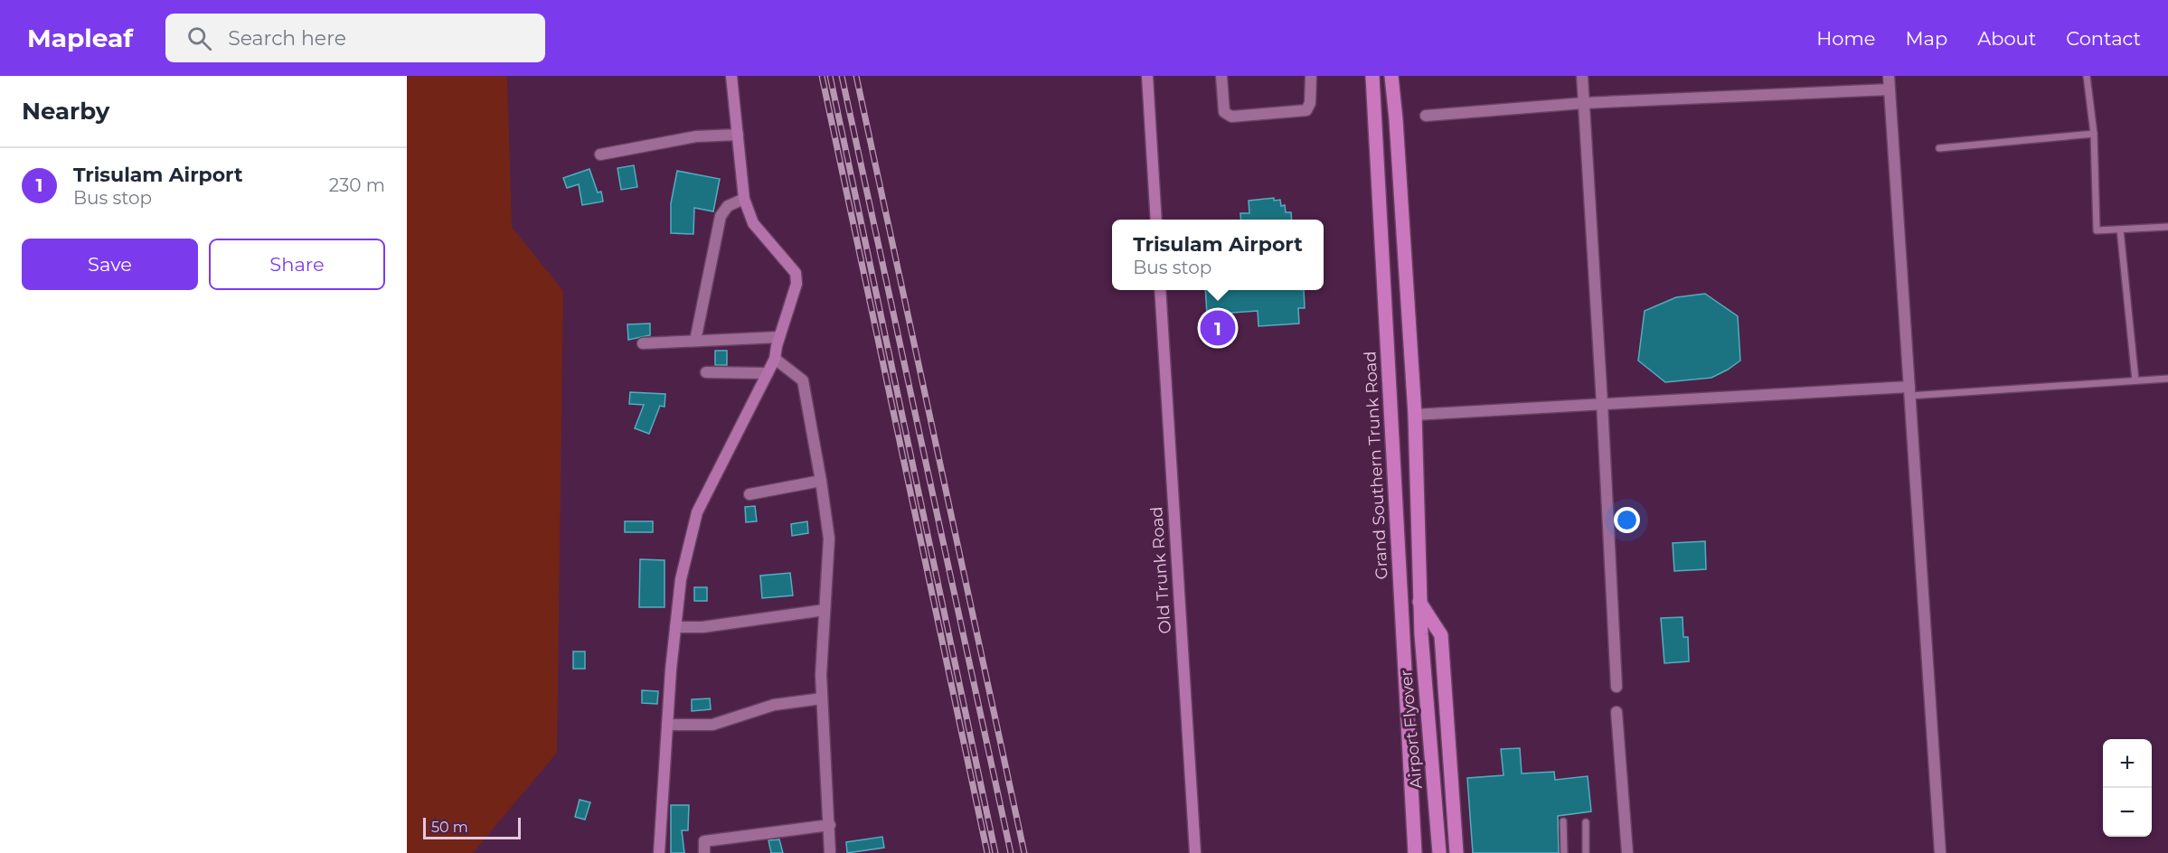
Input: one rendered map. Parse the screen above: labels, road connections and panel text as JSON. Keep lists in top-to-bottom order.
{
  "streets": {
    "main road": ["Grand Southern Trunk Road", "Airport Flyover"],
    "street": ["Old Trunk Road"]
  },
  "scale_bar": "50 m",
  "page": {
    "header": "Mapleaf",
    "search": "Search here",
    "nav": [
      "Home",
      "Map",
      "About",
      "Contact"
    ],
    "heading": "Nearby",
    "list": [
      {
        "mark": "1",
        "name": "Trisulam Airport",
        "note": "Bus stop",
        "value": "230 m"
      }
    ],
    "popup": ["Trisulam Airport", "Bus stop"],
    "buttons": ["Save", "Share"],
    "pins": "1",
    "map_buttons": ["+", "−"],
    "scale": "50 m"
  }
}
